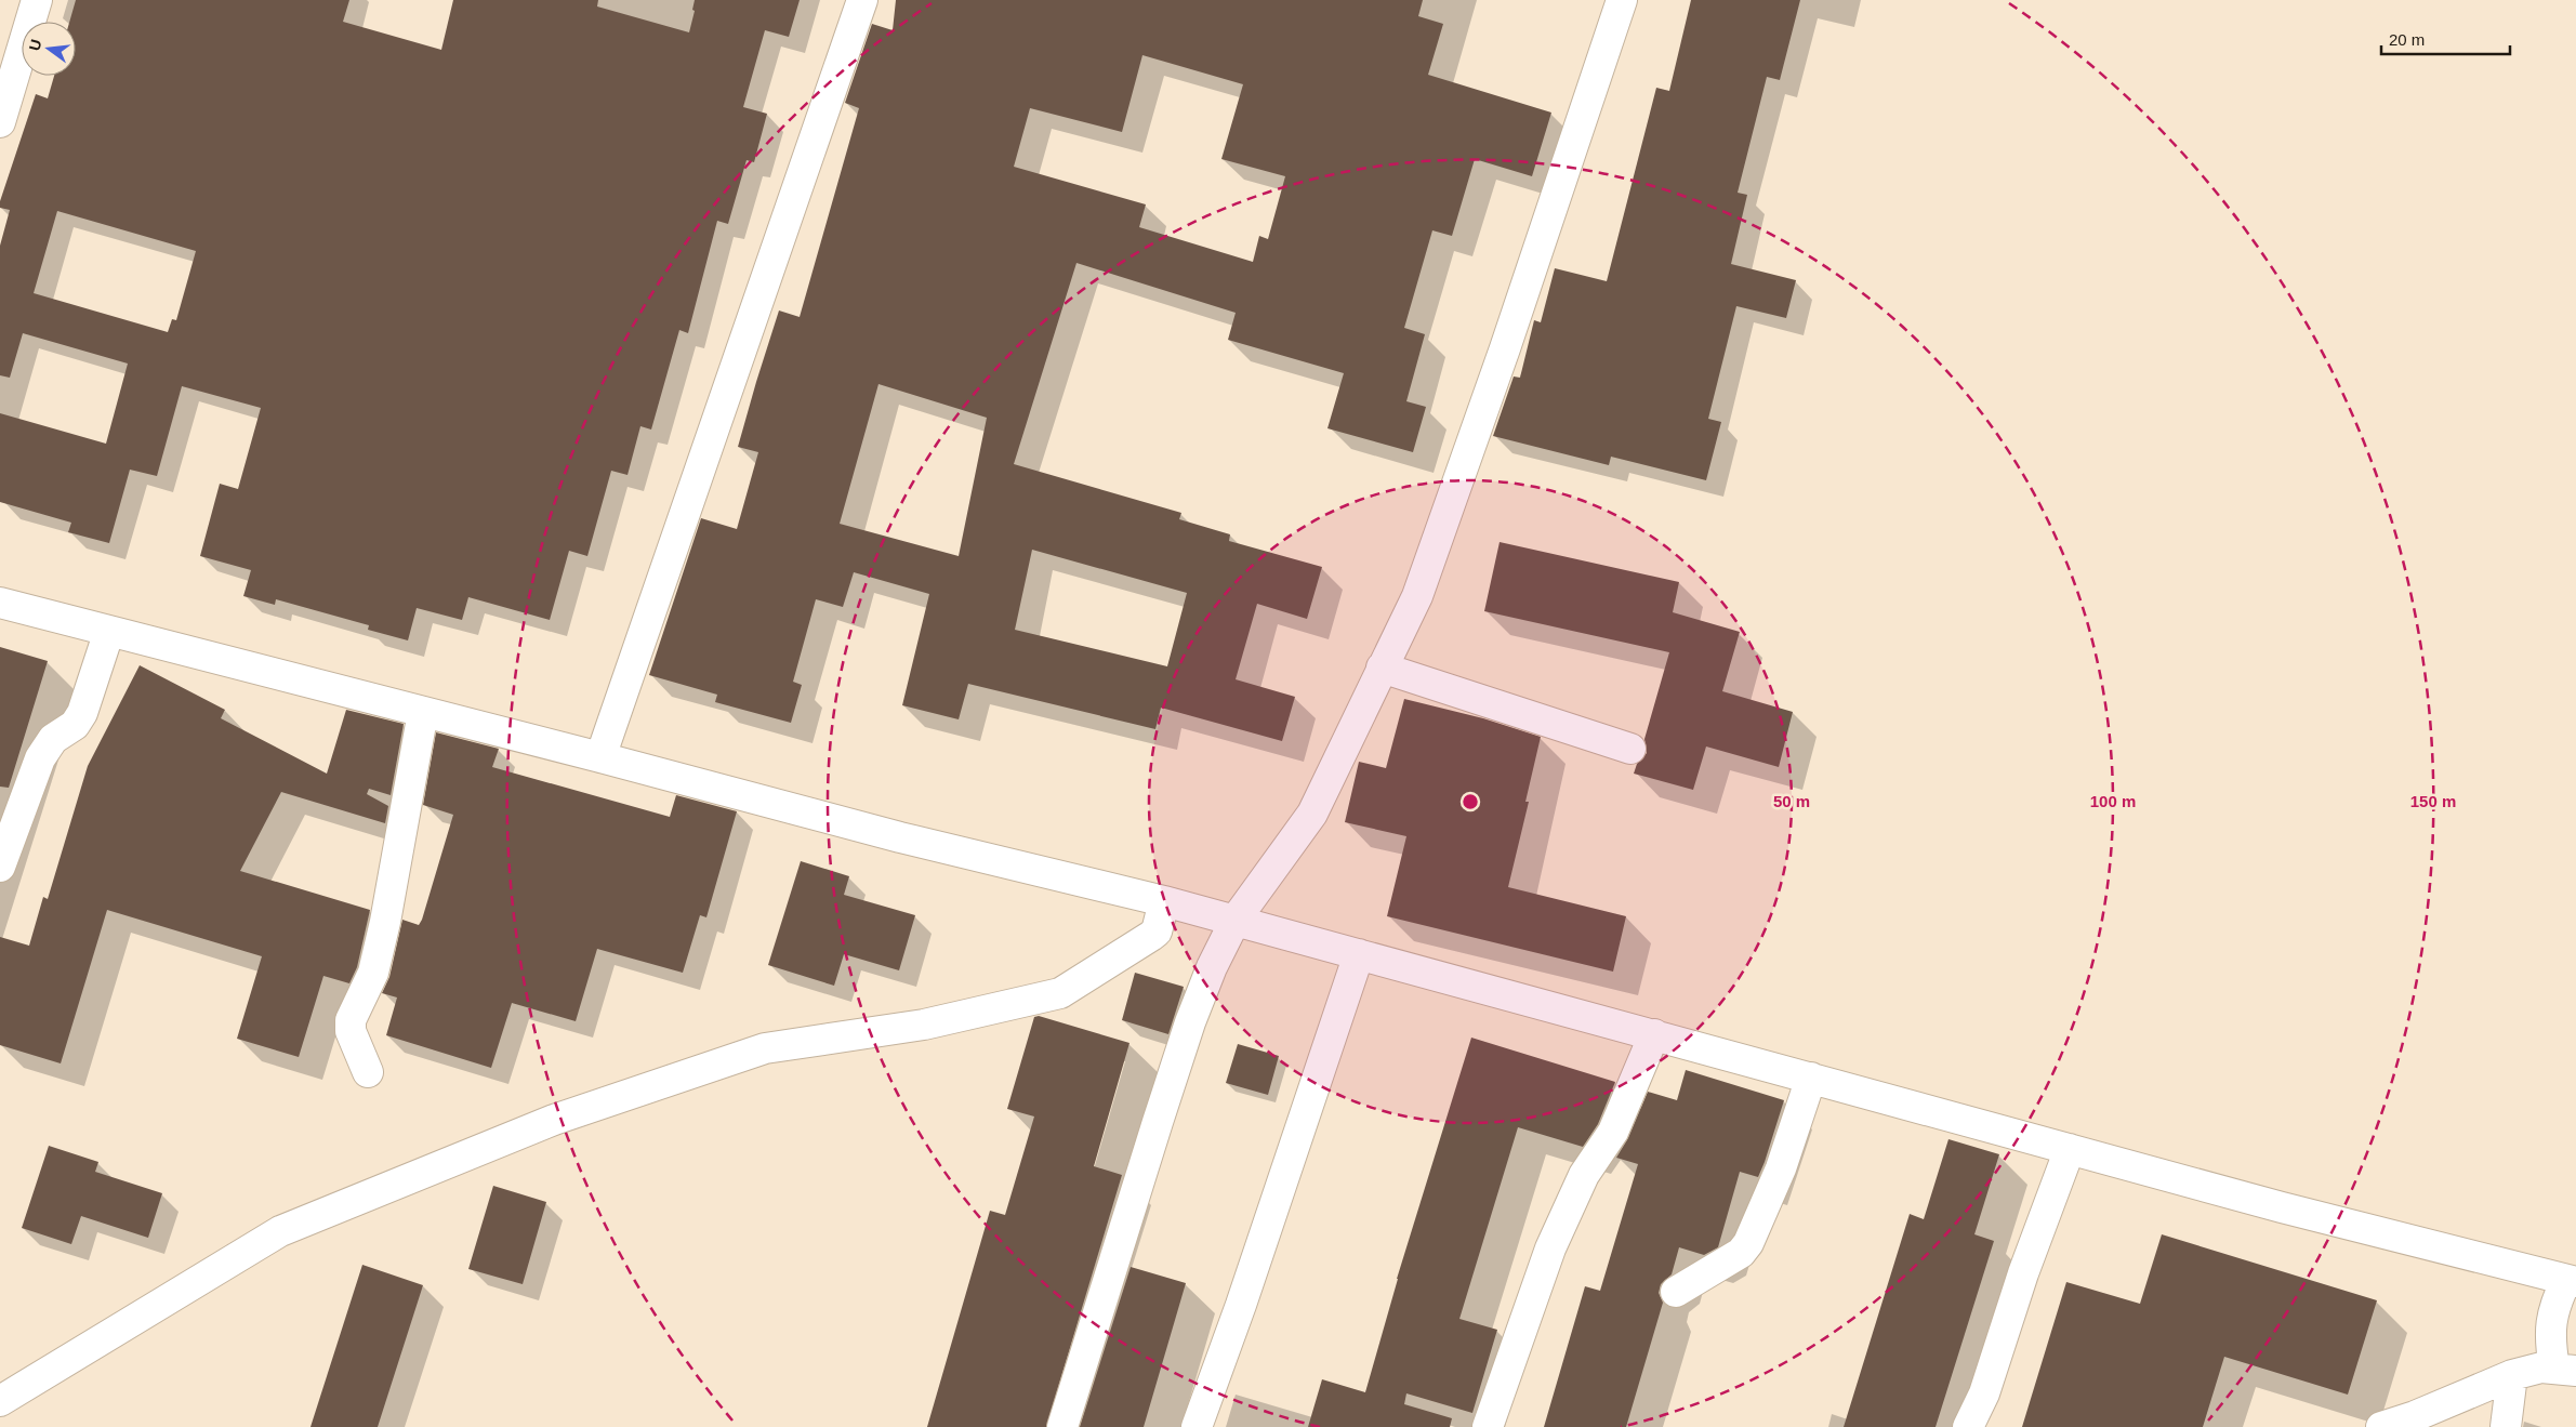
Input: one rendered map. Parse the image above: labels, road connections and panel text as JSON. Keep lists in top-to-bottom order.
{
  "scale_bar": "20 m",
  "north": "left",
  "rings": ["50 m", "100 m", "150 m"]
}
